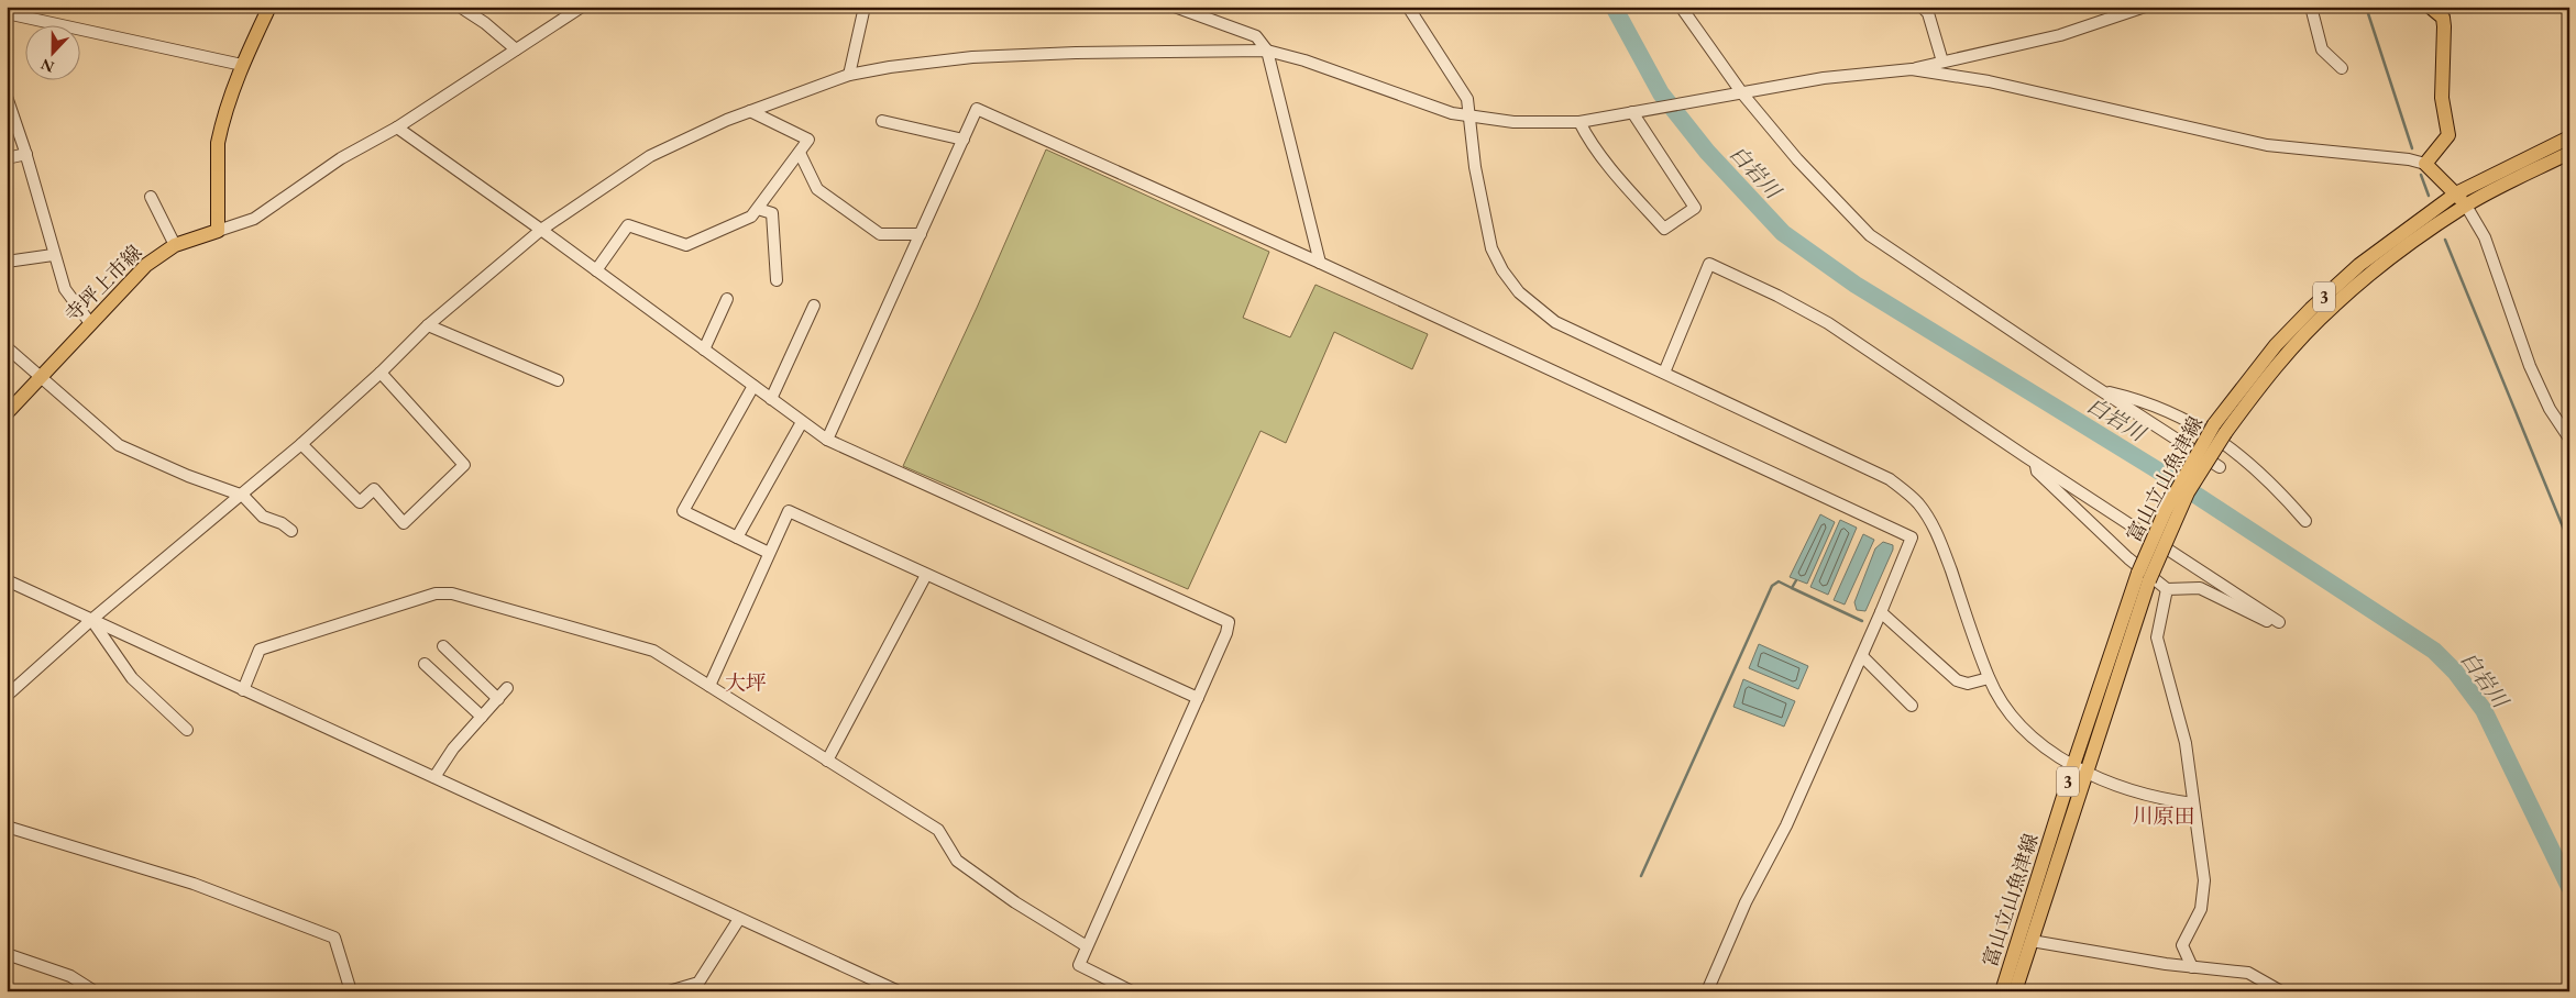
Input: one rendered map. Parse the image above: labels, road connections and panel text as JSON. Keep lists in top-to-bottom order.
{
  "streets": {
    "main road": ["寺坪上市線", "3", "富山立山魚津線"]
  },
  "districts": ["大坪", "川原田"],
  "water": ["白岩川"],
  "north": "bottom"
}
